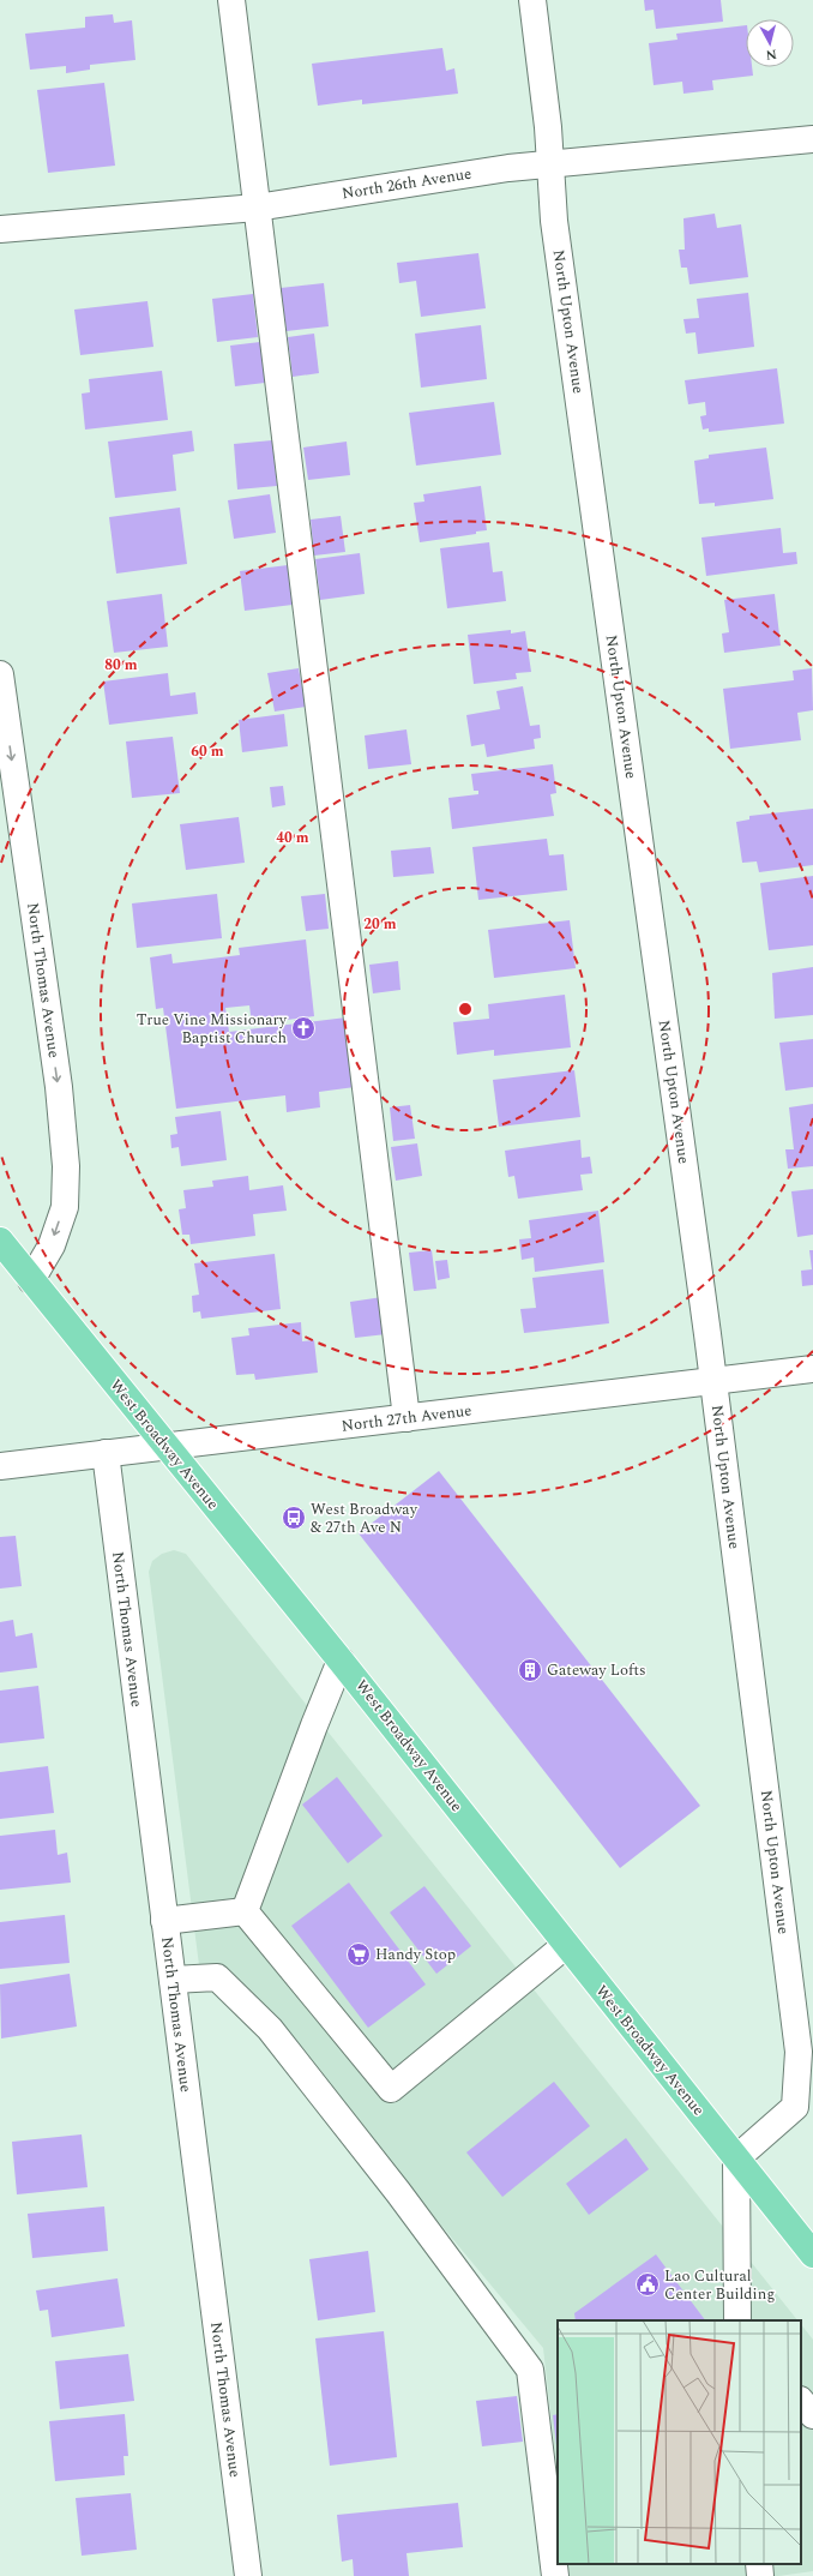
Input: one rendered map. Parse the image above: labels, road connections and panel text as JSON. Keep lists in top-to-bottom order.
{
  "streets": {
    "main road": ["West Broadway Avenue"],
    "street": [
      "North 26th Avenue",
      "North Upton Avenue",
      "North Thomas Avenue",
      "North 27th Avenue"
    ]
  },
  "crossings": [
    ["North 26th Avenue", "North Upton Avenue"],
    ["North Upton Avenue", "North 27th Avenue"],
    ["North Upton Avenue", "West Broadway Avenue"],
    ["North Thomas Avenue", "North 27th Avenue"],
    ["North Thomas Avenue", "West Broadway Avenue"],
    ["North 27th Avenue", "West Broadway Avenue"]
  ],
  "places": {
    "church": ["True Vine Missionary Baptist Church"],
    "bus stop": ["West Broadway & 27th Ave N"],
    "building": ["Gateway Lofts"],
    "supermarket": ["Handy Stop"],
    "public building": ["Lao Cultural Center Building"]
  },
  "north": "bottom",
  "rings": [
    "80 m",
    "60 m",
    "40 m",
    "20 m"
  ]
}
